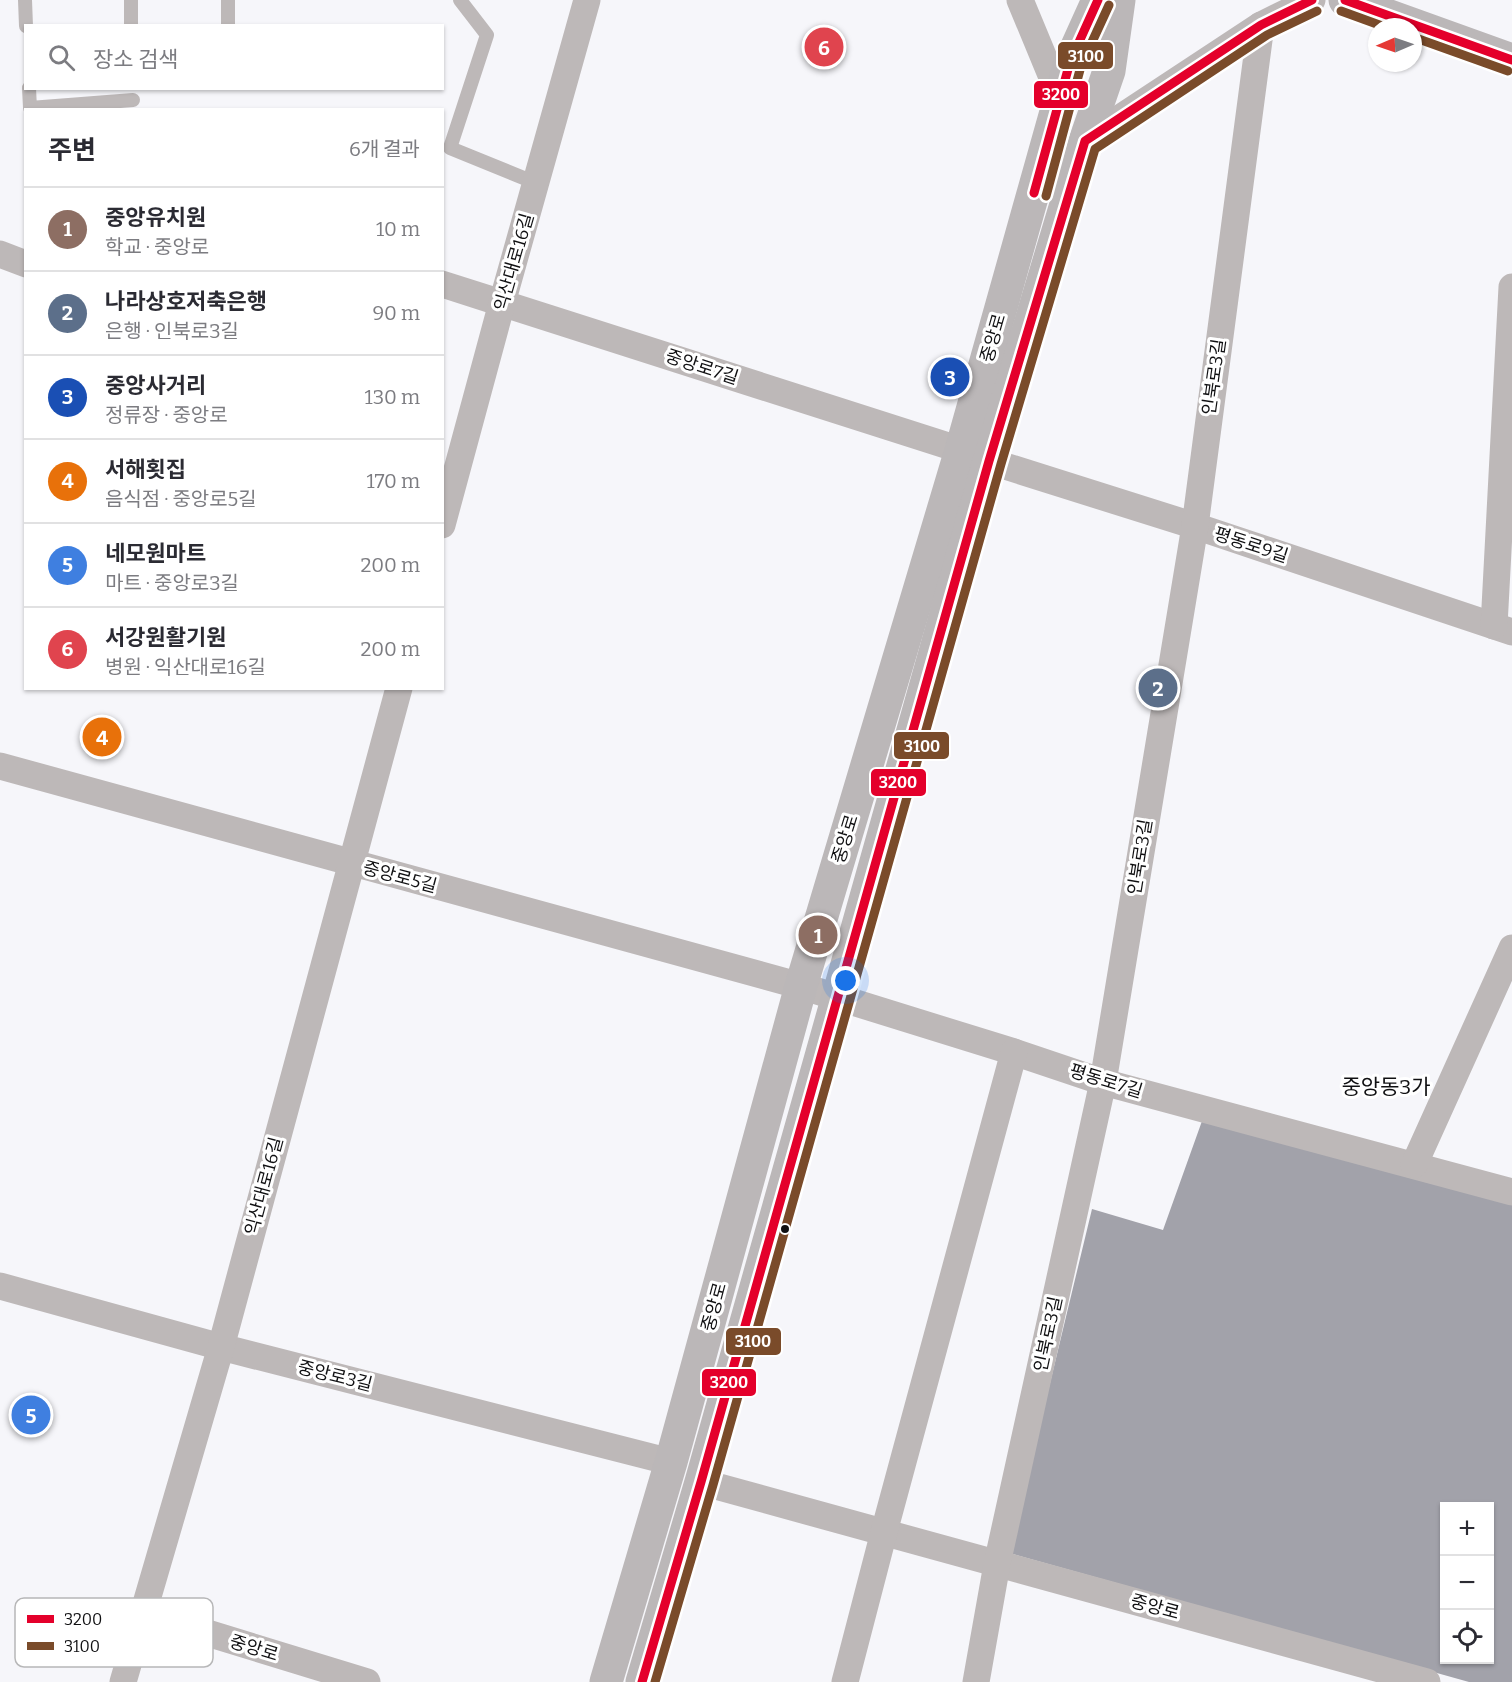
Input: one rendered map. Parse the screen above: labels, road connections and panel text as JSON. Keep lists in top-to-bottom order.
{
  "streets": {
    "street": [
      "익산대로16길",
      "중앙로",
      "중앙로7길",
      "인북로3길",
      "평동로9길",
      "중앙로5길",
      "평동로7길",
      "중앙로3길"
    ]
  },
  "crossings": [
    ["익산대로16길", "중앙로7길"],
    ["익산대로16길", "중앙로5길"],
    ["익산대로16길", "중앙로3길"],
    ["중앙로", "중앙로7길"],
    ["중앙로", "인북로3길"],
    ["중앙로", "평동로9길"],
    ["중앙로", "중앙로5길"],
    ["중앙로", "평동로7길"],
    ["중앙로", "중앙로3길"],
    ["중앙로7길", "평동로9길"],
    ["인북로3길", "평동로9길"],
    ["인북로3길", "평동로7길"],
    ["중앙로5길", "평동로7길"]
  ],
  "districts": ["중앙동3가"],
  "lines": ["transit line 3200", "transit line 3100"],
  "legend": ["3200", "3100"],
  "north": "left",
  "page": {
    "search": "장소 검색",
    "pins": [
      "6",
      "3",
      "2",
      "4",
      "1",
      "5"
    ],
    "heading": ["주변", "6개 결과"],
    "list": [
      {
        "mark": "1",
        "name": "중앙유치원",
        "note": "학교 · 중앙로",
        "value": "10 m"
      },
      {
        "mark": "2",
        "name": "나라상호저축은행",
        "note": "은행 · 인북로3길",
        "value": "90 m"
      },
      {
        "mark": "3",
        "name": "중앙사거리",
        "note": "정류장 · 중앙로",
        "value": "130 m"
      },
      {
        "mark": "4",
        "name": "서해횟집",
        "note": "음식점 · 중앙로5길",
        "value": "170 m"
      },
      {
        "mark": "5",
        "name": "네모원마트",
        "note": "마트 · 중앙로3길",
        "value": "200 m"
      },
      {
        "mark": "6",
        "name": "서강원활기원",
        "note": "병원 · 익산대로16길",
        "value": "200 m"
      }
    ],
    "map_buttons": ["+", "−"]
  }
}
